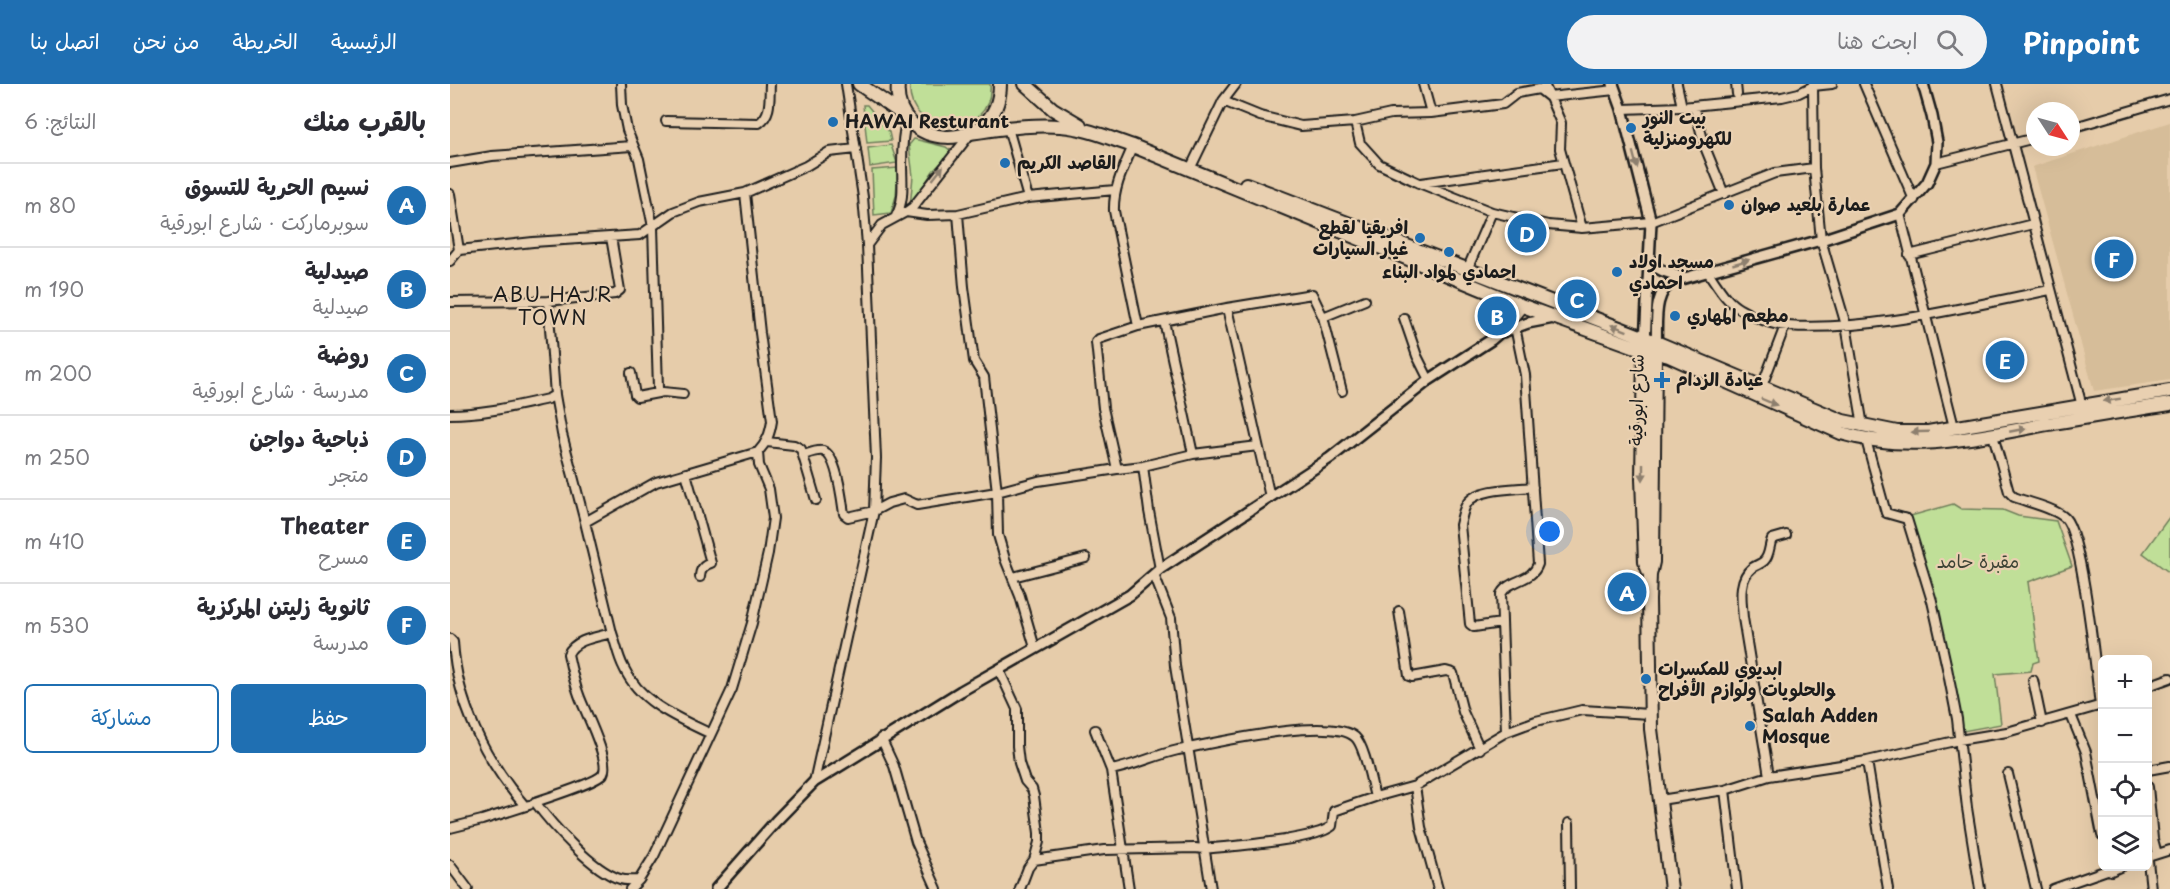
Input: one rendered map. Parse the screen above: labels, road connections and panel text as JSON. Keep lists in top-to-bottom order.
{
  "streets": {
    "main road": ["شارع ابورقية"]
  },
  "districts": ["ABU HAJR TOWN"],
  "parks": ["مقبرة حامد"],
  "places": {
    "other": [
      "HAWAI Resturant",
      "بيت النور للكهرومنزلية",
      "القاصد الكريم",
      "عمارة بلعيد صوان",
      "افريقيا لقطع غيار السيارات",
      "احمادي لمواد البناء",
      "مسجد اولاد احمادي",
      "مطعم المهاري",
      "ابديوي للمكسرات والحلويات ولوازم الأفراح",
      "Salah Adden Mosque"
    ],
    "health": ["عيادة الزدام"]
  },
  "north": "bottom right",
  "page": {
    "header": "Pinpoint",
    "search": "ابحث هنا",
    "nav": [
      "الرئيسية",
      "الخريطة",
      "من نحن",
      "اتصل بنا"
    ],
    "heading": ["بالقرب منك", "النتائج: 6"],
    "list": [
      {
        "mark": "A",
        "name": "نسيم الحرية للتسوق",
        "note": "سوبرماركت · شارع ابورقية",
        "value": "80 m"
      },
      {
        "mark": "B",
        "name": "صيدلية",
        "note": "صيدلية",
        "value": "190 m"
      },
      {
        "mark": "C",
        "name": "روضة",
        "note": "مدرسة · شارع ابورقية",
        "value": "200 m"
      },
      {
        "mark": "D",
        "name": "ذباحية دواجن",
        "note": "متجر",
        "value": "250 m"
      },
      {
        "mark": "E",
        "name": "Theater",
        "note": "مسرح",
        "value": "410 m"
      },
      {
        "mark": "F",
        "name": "ثانوية زليتن المركزية",
        "note": "مدرسة",
        "value": "530 m"
      }
    ],
    "pins": [
      "D",
      "F",
      "C",
      "B",
      "E",
      "A"
    ],
    "map_buttons": ["+", "−"],
    "buttons": ["حفظ", "مشاركة"]
  }
}
